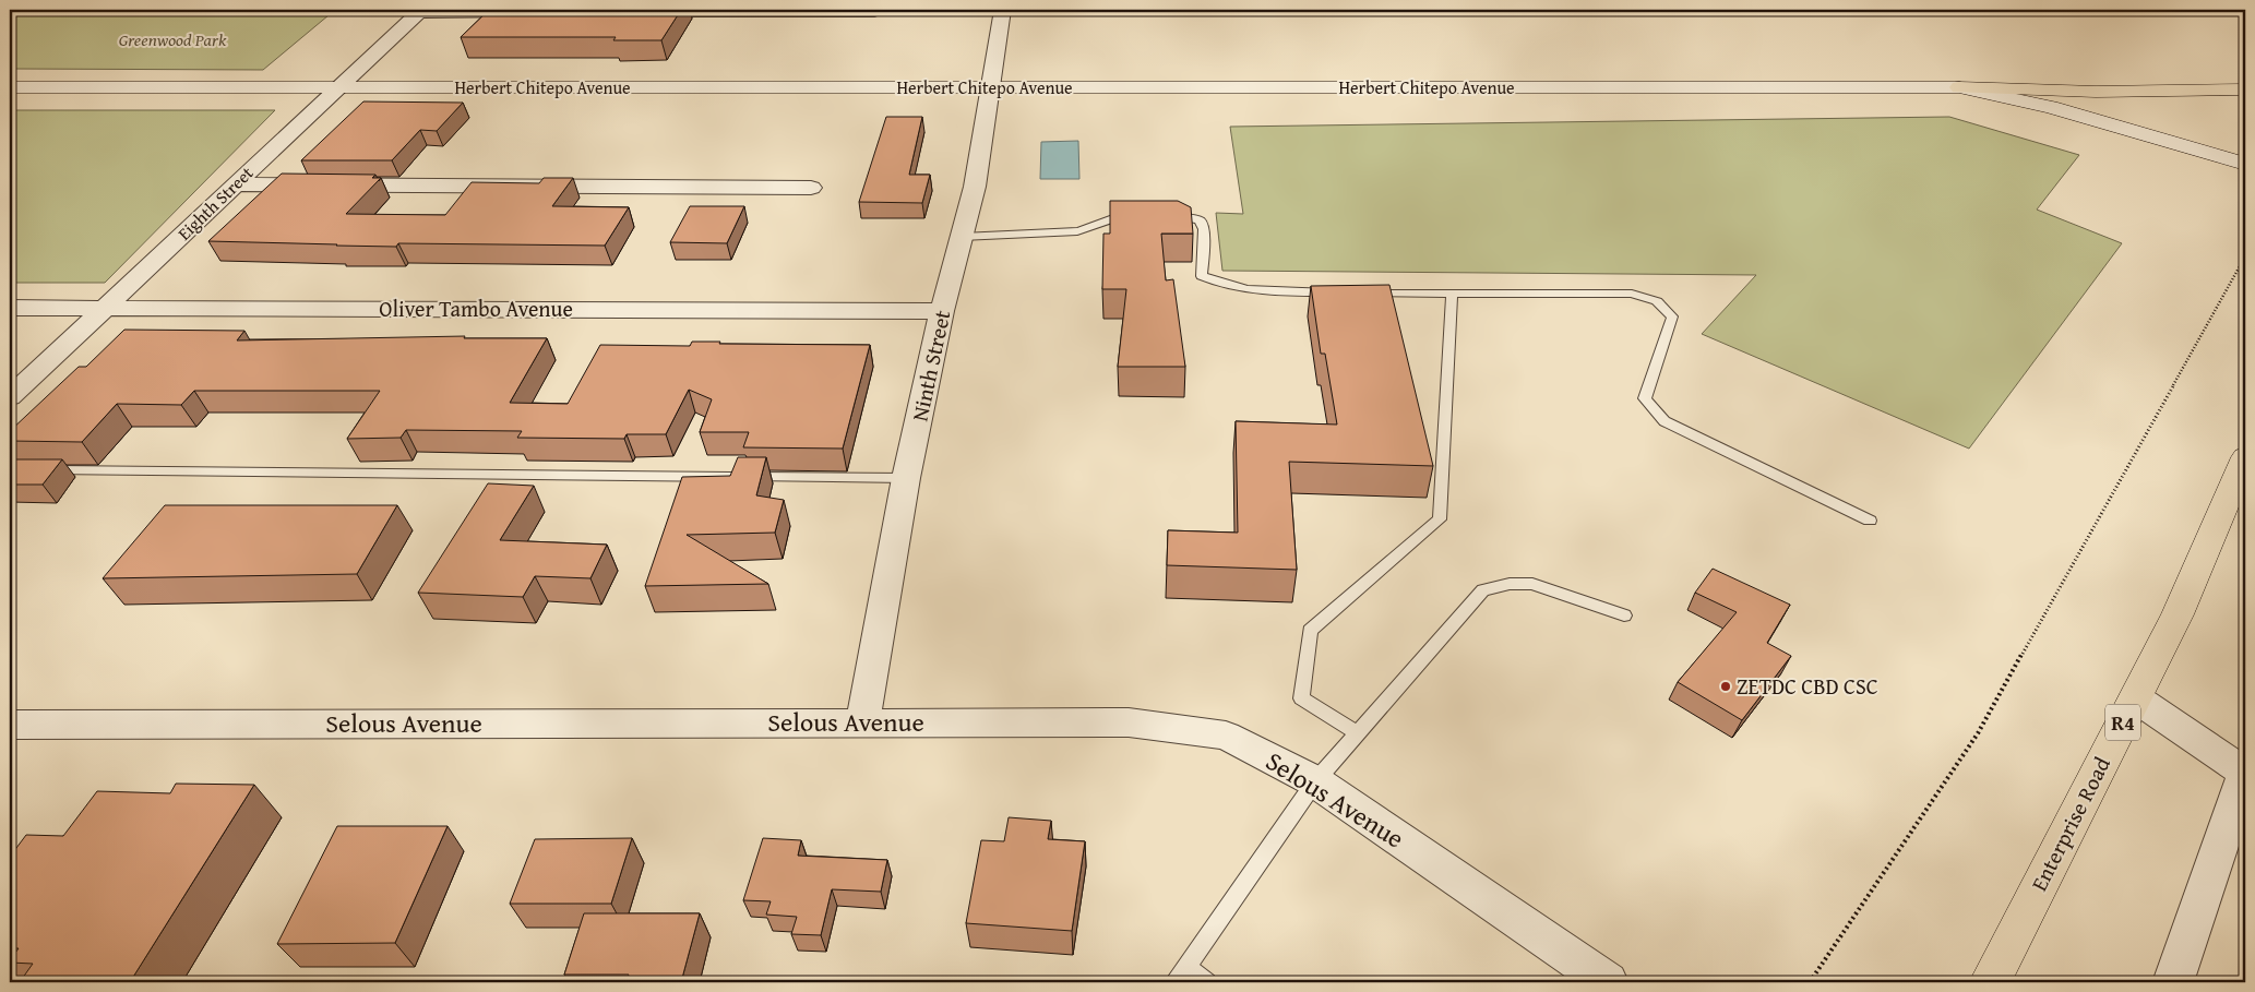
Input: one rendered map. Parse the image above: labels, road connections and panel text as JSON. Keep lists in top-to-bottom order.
{
  "streets": {
    "highway": ["R4", "Enterprise Road"],
    "main road": ["Herbert Chitepo Avenue"],
    "street": [
      "Eighth Street",
      "Oliver Tambo Avenue",
      "Ninth Street",
      "Selous Avenue"
    ]
  },
  "crossings": [
    ["Herbert Chitepo Avenue", "Eighth Street"],
    ["Herbert Chitepo Avenue", "Ninth Street"],
    ["Eighth Street", "Oliver Tambo Avenue"],
    ["Oliver Tambo Avenue", "Ninth Street"],
    ["Ninth Street", "Selous Avenue"]
  ],
  "parks": ["Greenwood Park"],
  "places": ["ZETDC CBD CSC"]
}
